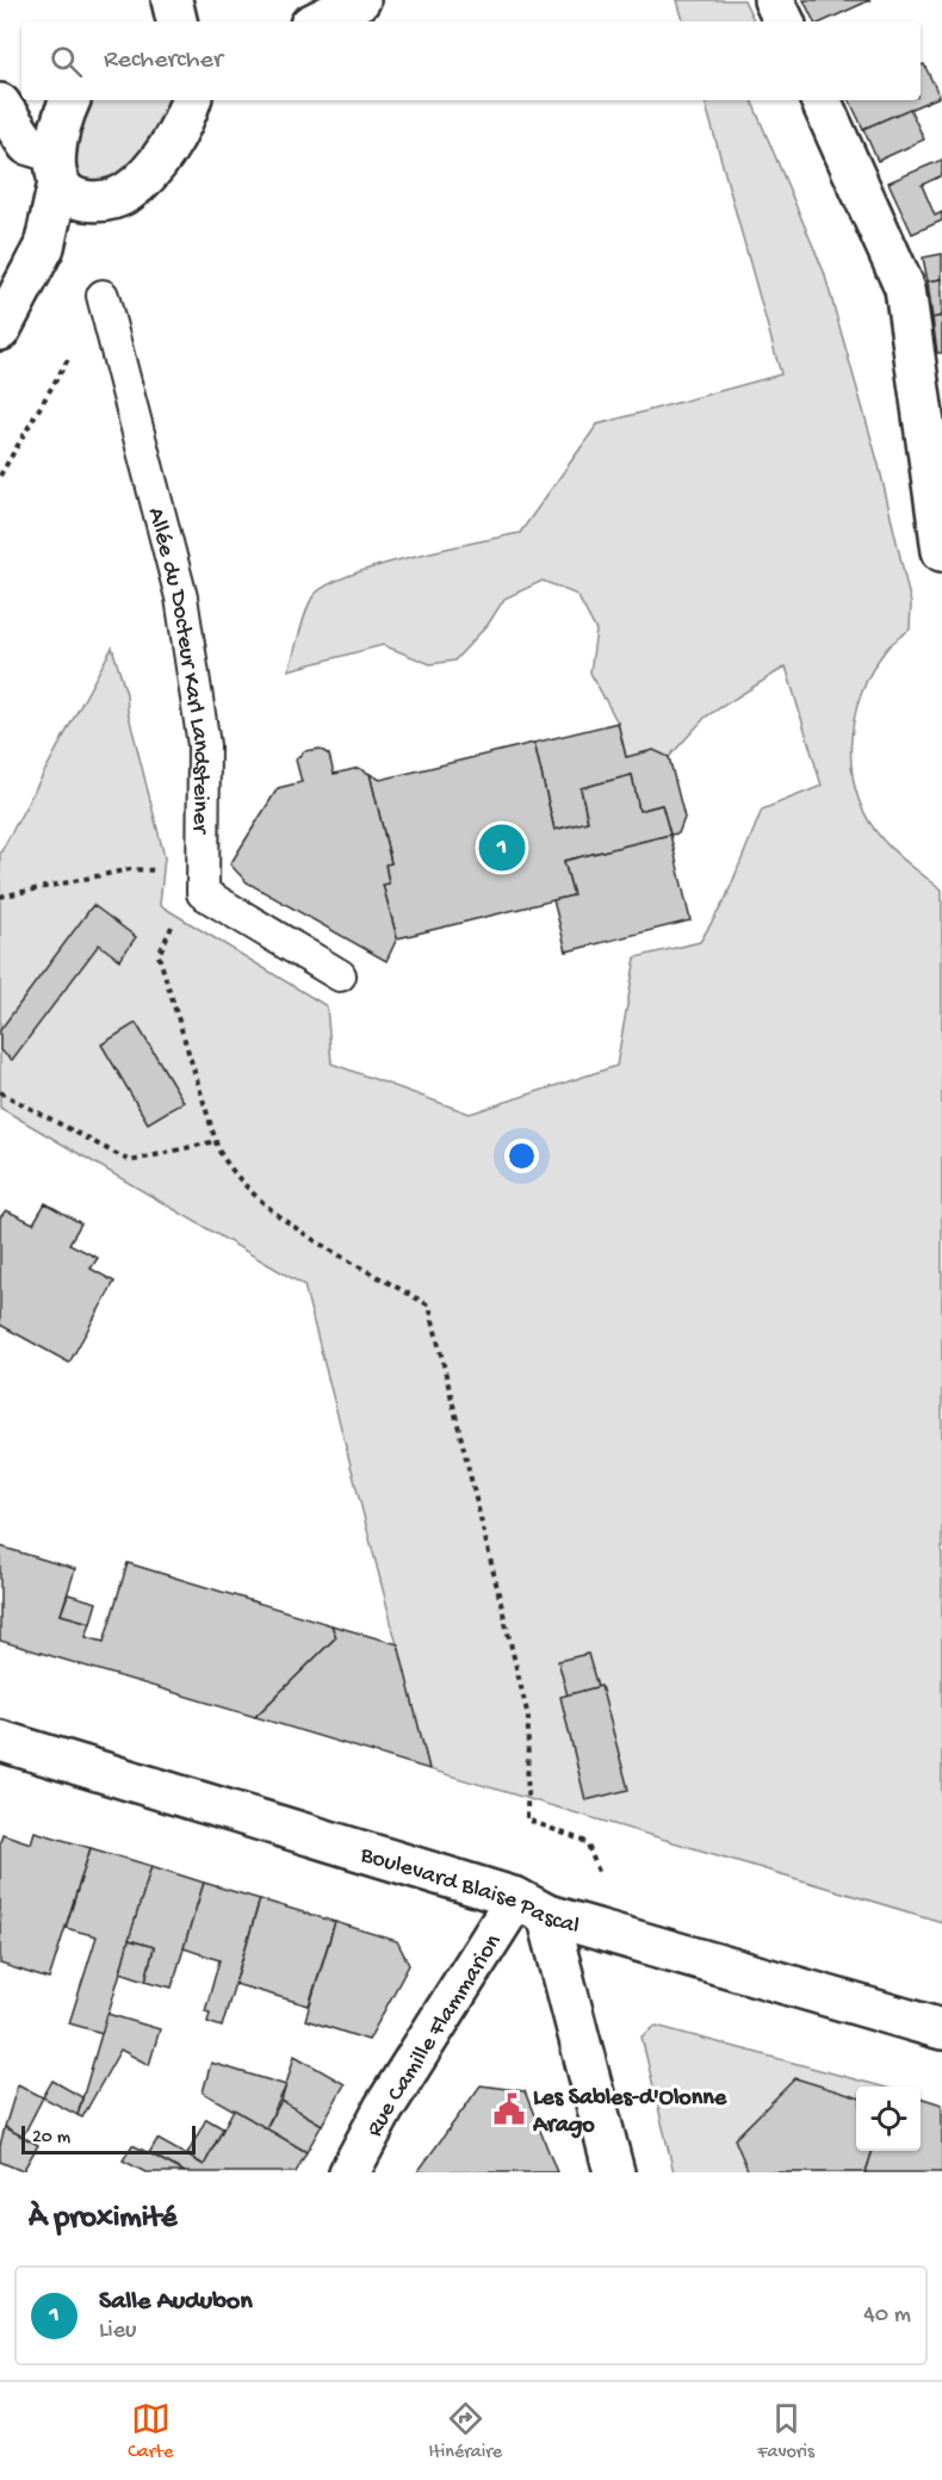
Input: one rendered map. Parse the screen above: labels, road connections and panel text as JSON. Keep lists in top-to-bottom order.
{
  "streets": {
    "street": ["Boulevard Blaise Pascal", "Rue Camille Flammarion"],
    "lane": ["Allée du Docteur Karl Landsteiner"]
  },
  "crossings": [
    ["Boulevard Blaise Pascal", "Rue Camille Flammarion"]
  ],
  "places": {
    "public building": ["Les Sables-d'Olonne Arago"]
  },
  "scale_bar": "20 m",
  "page": {
    "search": "Rechercher",
    "pins": "1",
    "scale": "20 m",
    "heading": "À proximité",
    "list": [
      {
        "mark": "1",
        "name": "Salle Audubon",
        "note": "Lieu",
        "value": "40 m"
      }
    ],
    "nav": ["Carte", "Itinéraire", "Favoris"]
  }
}
